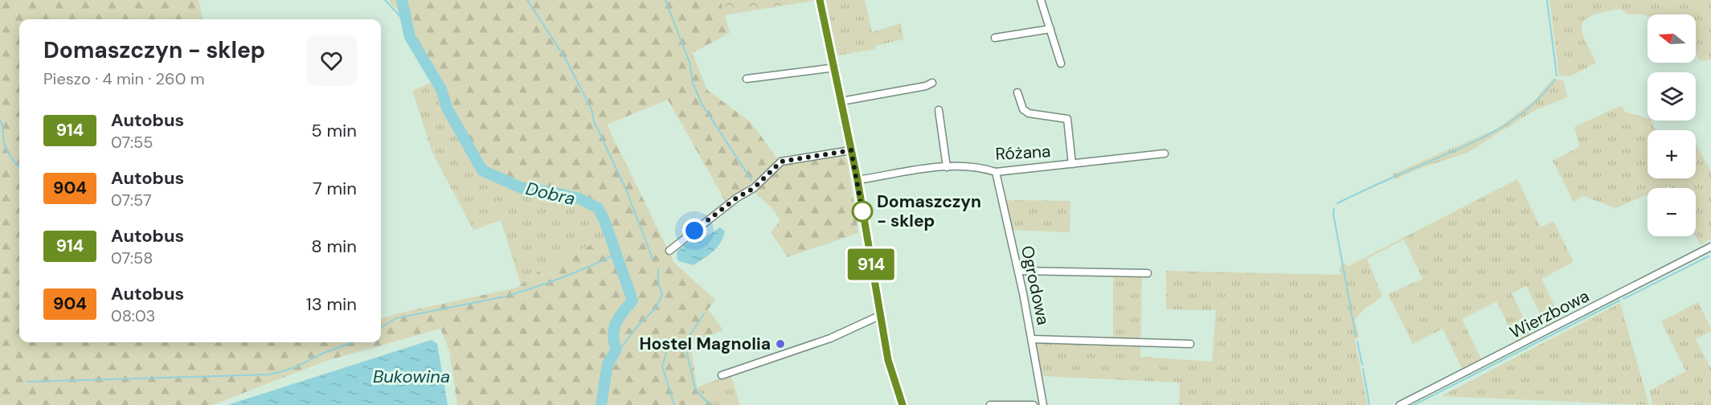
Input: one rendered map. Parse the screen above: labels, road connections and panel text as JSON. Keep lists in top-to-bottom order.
{
  "streets": {
    "street": ["Różana", "Ogrodowa", "Wierzbowa"]
  },
  "crossings": [
    ["Różana", "Ogrodowa"]
  ],
  "water": ["Dobra", "Bukowina"],
  "places": ["Domaszczyn - sklep", "Hostel Magnolia"],
  "lines": ["bus line 914"],
  "north": "left",
  "page": {
    "on_map": "914",
    "map_buttons": ["+", "−"],
    "heading": ["Domaszczyn - sklep", "Pieszo · 4 min · 260 m"],
    "list": [
      {
        "mark": "914",
        "name": "Autobus",
        "note": "07:55",
        "value": "5 min"
      },
      {
        "mark": "904",
        "name": "Autobus",
        "note": "07:57",
        "value": "7 min"
      },
      {
        "mark": "914",
        "name": "Autobus",
        "note": "07:58",
        "value": "8 min"
      },
      {
        "mark": "904",
        "name": "Autobus",
        "note": "08:03",
        "value": "13 min"
      }
    ]
  }
}
